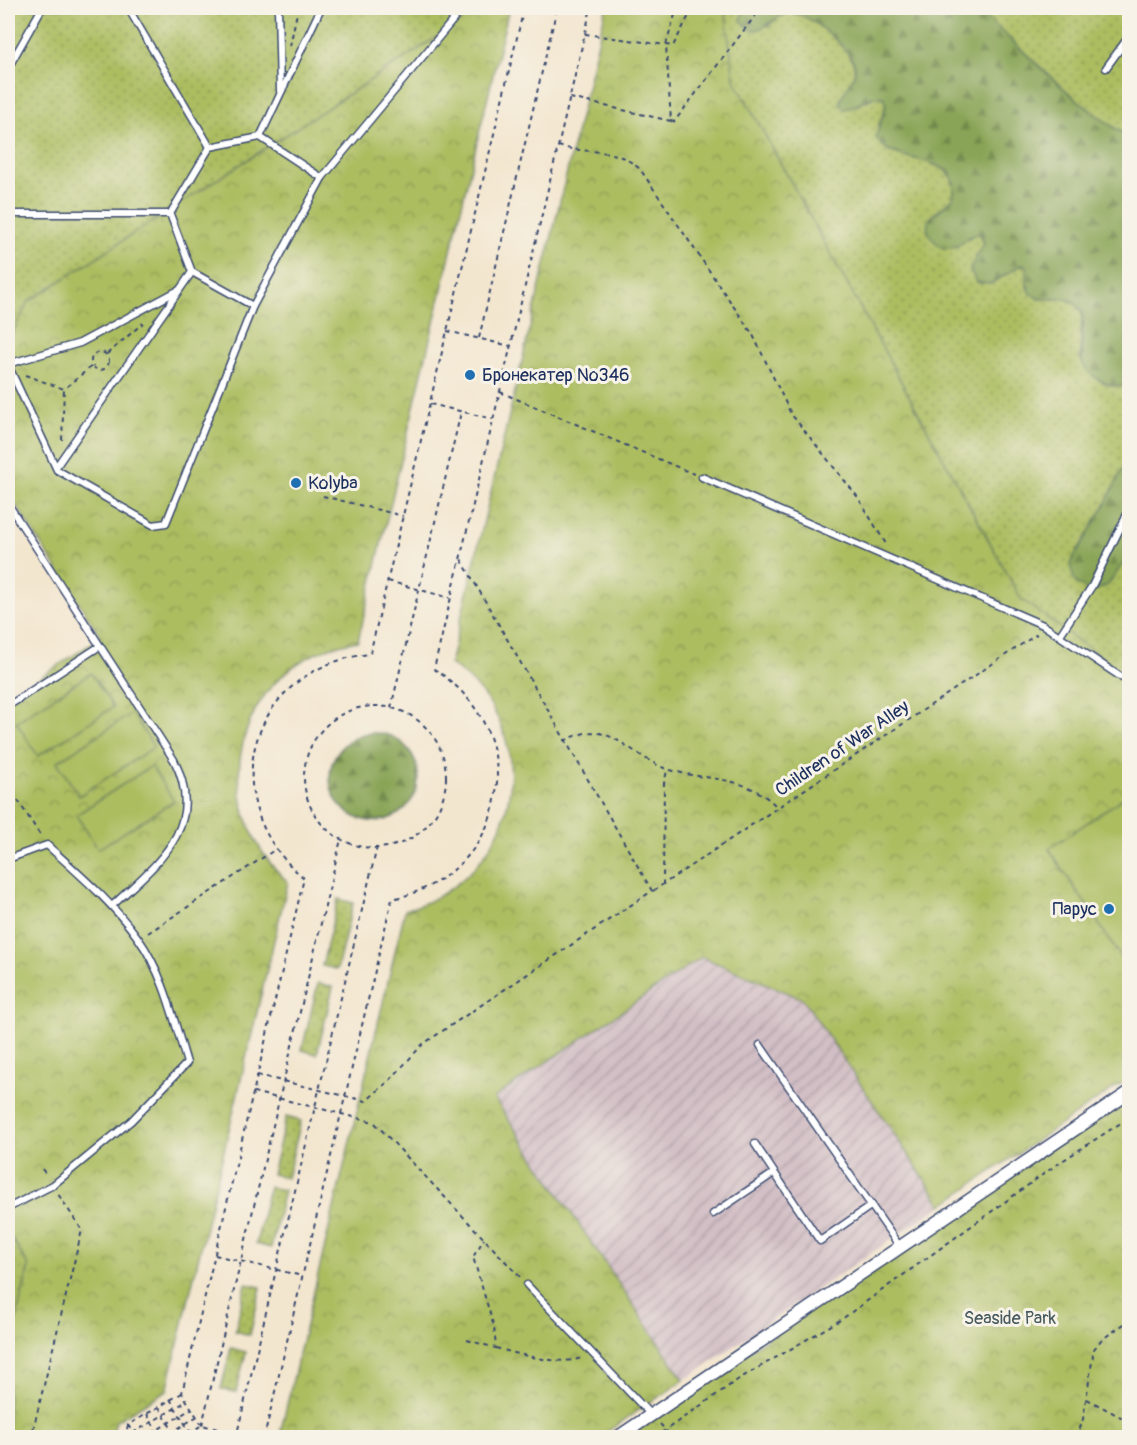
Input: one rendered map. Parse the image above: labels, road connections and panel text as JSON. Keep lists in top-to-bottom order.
{
  "streets": {
    "path": ["Children of War Alley"]
  },
  "parks": ["Seaside Park"],
  "places": ["Бронекатер №346", "Kolyba", "Парус"]
}
